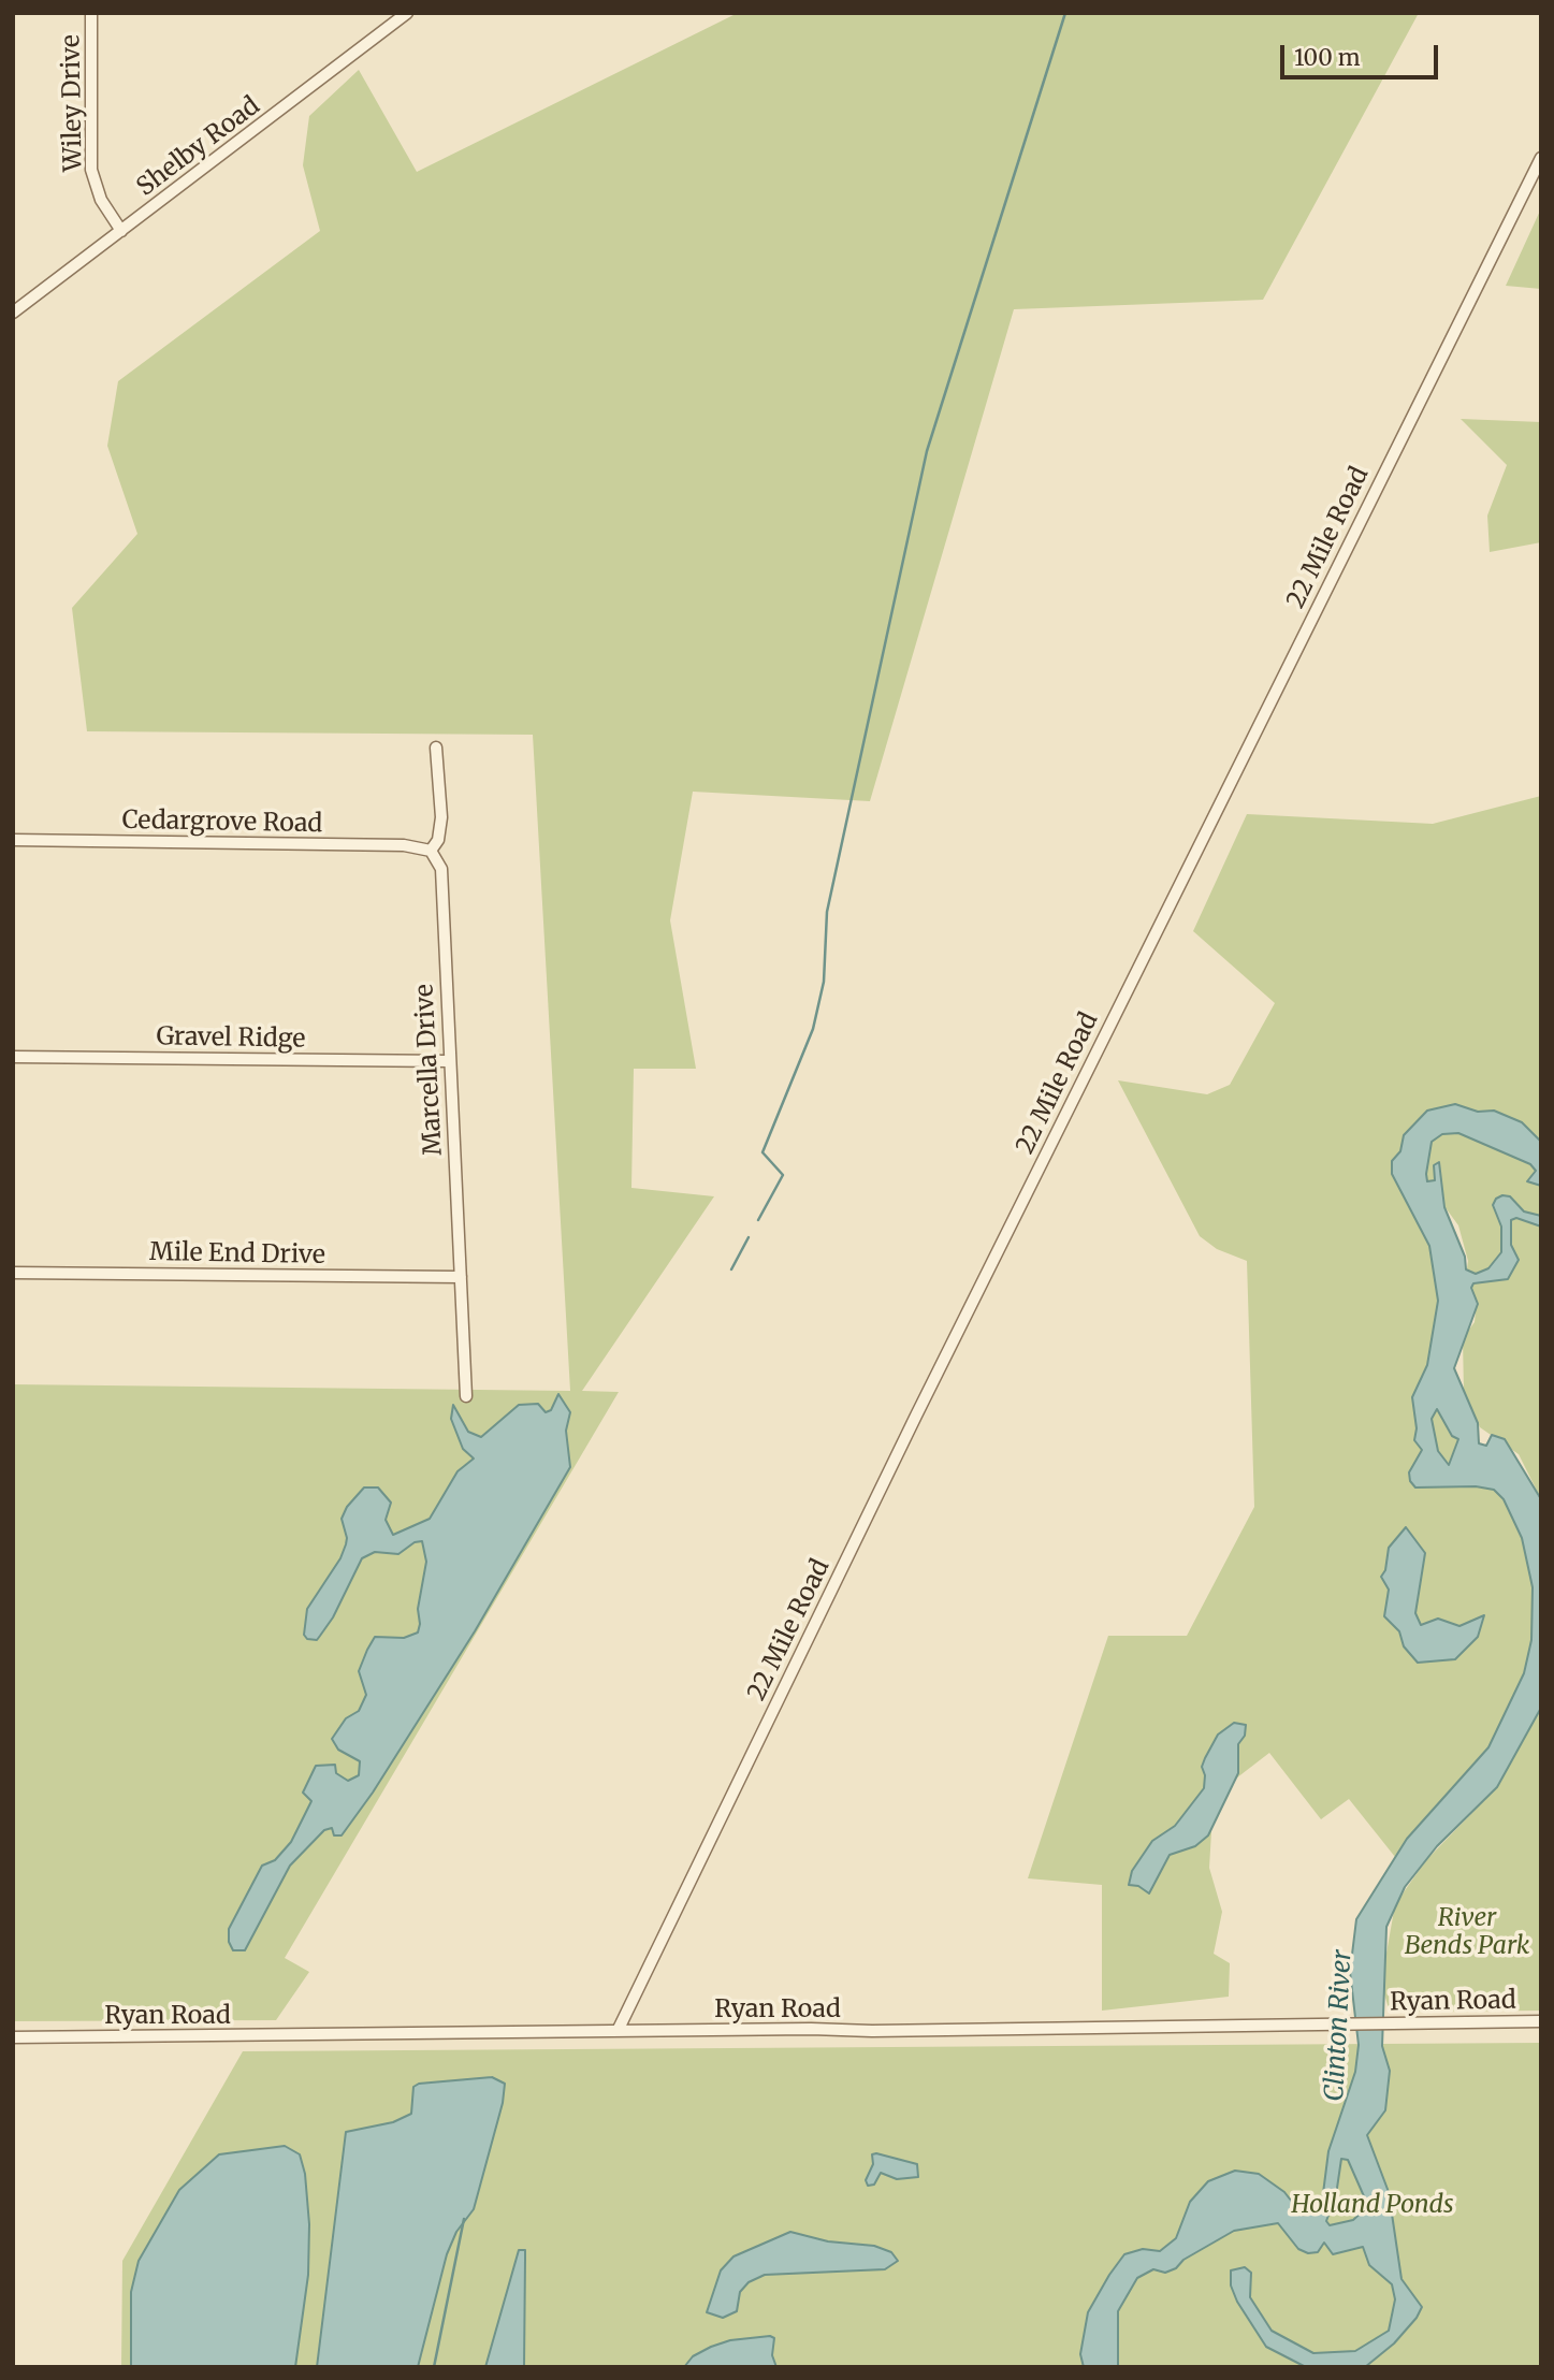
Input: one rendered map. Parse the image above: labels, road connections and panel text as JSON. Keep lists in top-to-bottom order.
{
  "streets": {
    "street": [
      "Wiley Drive",
      "Shelby Road",
      "22 Mile Road",
      "Cedargrove Road",
      "Gravel Ridge",
      "Marcella Drive",
      "Mile End Drive",
      "Ryan Road"
    ]
  },
  "crossings": [
    ["Wiley Drive", "Shelby Road"],
    ["22 Mile Road", "Ryan Road"],
    ["Cedargrove Road", "Marcella Drive"],
    ["Gravel Ridge", "Marcella Drive"],
    ["Marcella Drive", "Mile End Drive"]
  ],
  "water": ["Clinton River"],
  "parks": ["River Bends Park", "Holland Ponds"],
  "scale_bar": "100 m"
}
